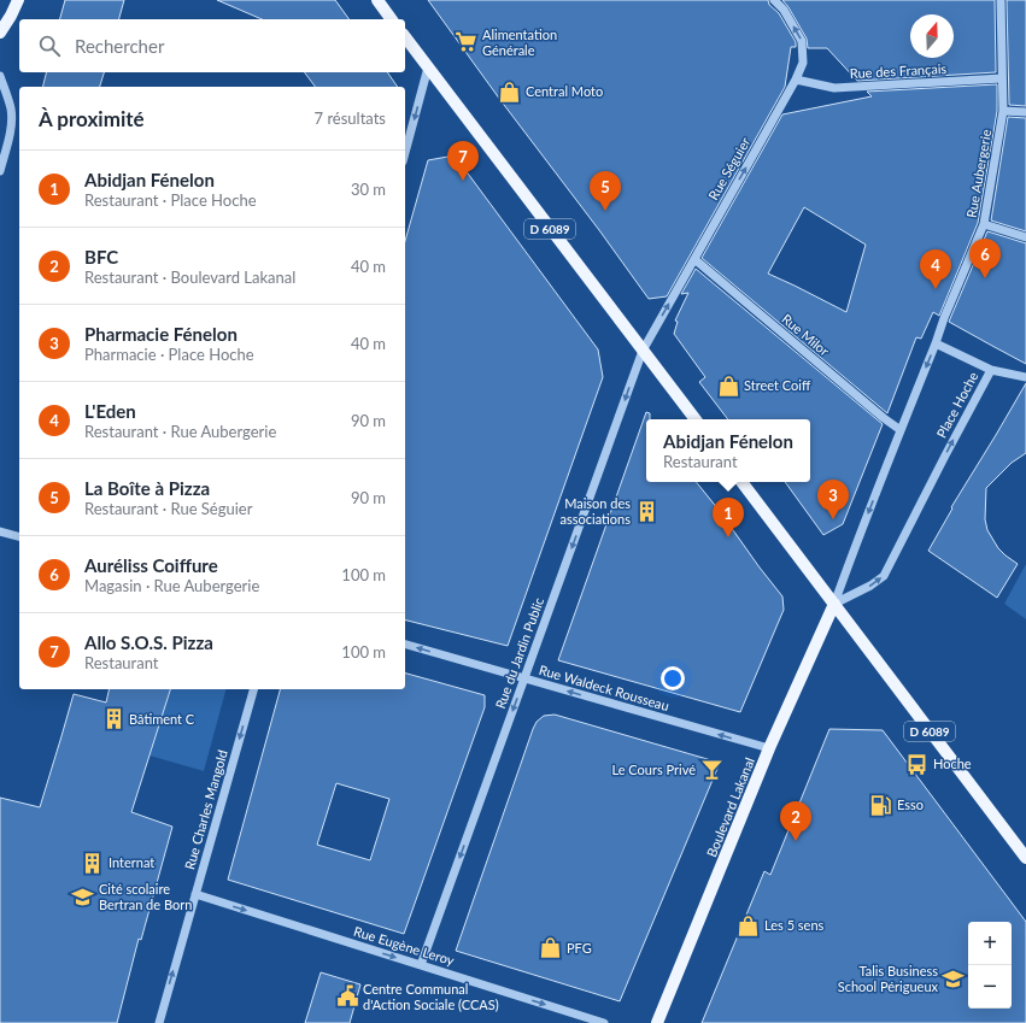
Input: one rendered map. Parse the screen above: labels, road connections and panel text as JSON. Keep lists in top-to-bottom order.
{
  "streets": {
    "main road": ["D 6089", "Boulevard Lakanal"],
    "street": [
      "Rue des Français",
      "Rue Séguier",
      "Rue Aubergerie",
      "Rue Milor",
      "Place Hoche",
      "Rue du Jardin Public",
      "Rue Waldeck Rousseau",
      "Rue Charles Mangold",
      "Rue Eugène Leroy"
    ]
  },
  "crossings": [
    ["Rue des Français", "Rue Séguier"],
    ["Rue des Français", "Rue Aubergerie"],
    ["Rue Séguier", "D 6089"],
    ["Rue Séguier", "Rue Milor"],
    ["Rue Séguier", "Rue du Jardin Public"],
    ["Rue Aubergerie", "Place Hoche"],
    ["D 6089", "Place Hoche"],
    ["D 6089", "Rue du Jardin Public"],
    ["D 6089", "Boulevard Lakanal"],
    ["Place Hoche", "Boulevard Lakanal"],
    ["Rue du Jardin Public", "Rue Waldeck Rousseau"],
    ["Rue du Jardin Public", "Rue Eugène Leroy"],
    ["Rue Waldeck Rousseau", "Boulevard Lakanal"],
    ["Rue Charles Mangold", "Rue Eugène Leroy"]
  ],
  "one_way": [
    "Rue Séguier",
    "Rue du Jardin Public",
    "Rue Waldeck Rousseau",
    "Rue Eugène Leroy"
  ],
  "places": {
    "supermarket": ["Alimentation Générale"],
    "shop": [
      "Central Moto",
      "Street Coiff",
      "Les 5 sens",
      "PFG"
    ],
    "building": ["Maison des associations", "Bâtiment C", "Internat"],
    "bus stop": ["Hoche"],
    "bar": ["Le Cours Privé"],
    "fuel station": ["Esso"],
    "school or university": ["Cité scolaire Bertran de Born", "Talis Business School Périgueux"],
    "public building": ["Centre Communal d'Action Sociale (CCAS)"]
  },
  "north": "top",
  "page": {
    "search": "Rechercher",
    "heading": ["À proximité", "7 résultats"],
    "pins": [
      "7",
      "5",
      "6",
      "4",
      "3",
      "1",
      "2"
    ],
    "list": [
      {
        "mark": "1",
        "name": "Abidjan Fénelon",
        "note": "Restaurant · Place Hoche",
        "value": "30 m"
      },
      {
        "mark": "2",
        "name": "BFC",
        "note": "Restaurant · Boulevard Lakanal",
        "value": "40 m"
      },
      {
        "mark": "3",
        "name": "Pharmacie Fénelon",
        "note": "Pharmacie · Place Hoche",
        "value": "40 m"
      },
      {
        "mark": "4",
        "name": "L'Eden",
        "note": "Restaurant · Rue Aubergerie",
        "value": "90 m"
      },
      {
        "mark": "5",
        "name": "La Boîte à Pizza",
        "note": "Restaurant · Rue Séguier",
        "value": "90 m"
      },
      {
        "mark": "6",
        "name": "Auréliss Coiffure",
        "note": "Magasin · Rue Aubergerie",
        "value": "100 m"
      },
      {
        "mark": "7",
        "name": "Allo S.O.S. Pizza",
        "note": "Restaurant",
        "value": "100 m"
      }
    ],
    "popup": ["Abidjan Fénelon", "Restaurant"],
    "map_buttons": ["+", "−"]
  }
}
